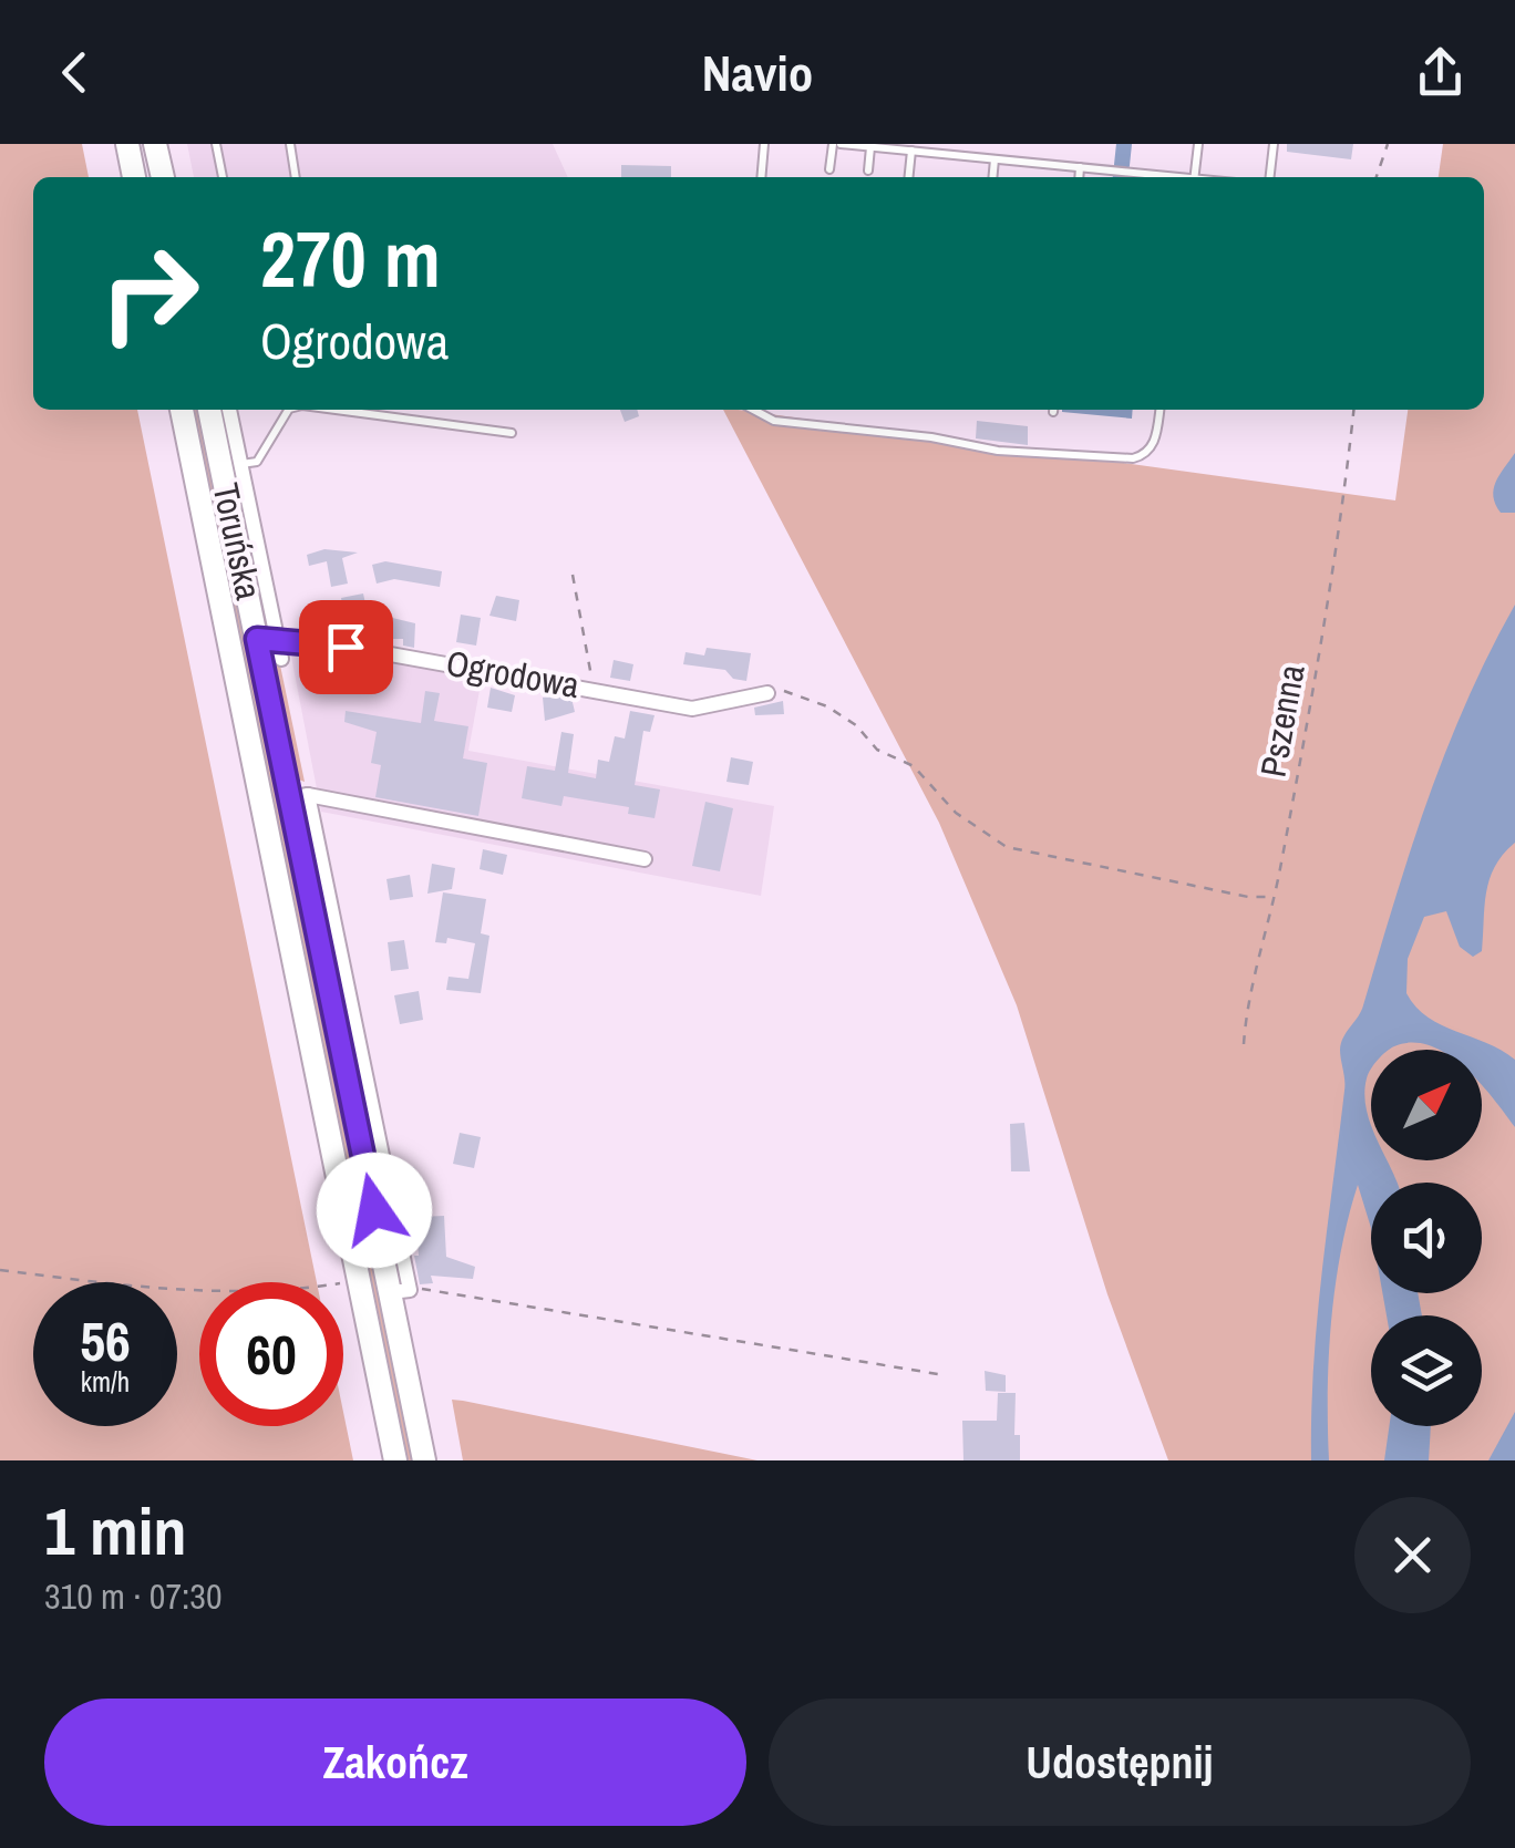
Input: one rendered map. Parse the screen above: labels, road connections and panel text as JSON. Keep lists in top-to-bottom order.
{
  "streets": {
    "main road": ["Toruńska"],
    "street": ["Ogrodowa"],
    "path": ["Pszenna"]
  },
  "crossings": [
    ["Toruńska", "Ogrodowa"]
  ],
  "north": "top right",
  "page": {
    "header": "Navio",
    "turn": ["270 m", "Ogrodowa"],
    "speed": "56 km/h",
    "limit": "60",
    "heading": ["1 min", "310 m · 07:30"],
    "buttons": ["Zakończ", "Udostępnij"]
  }
}
